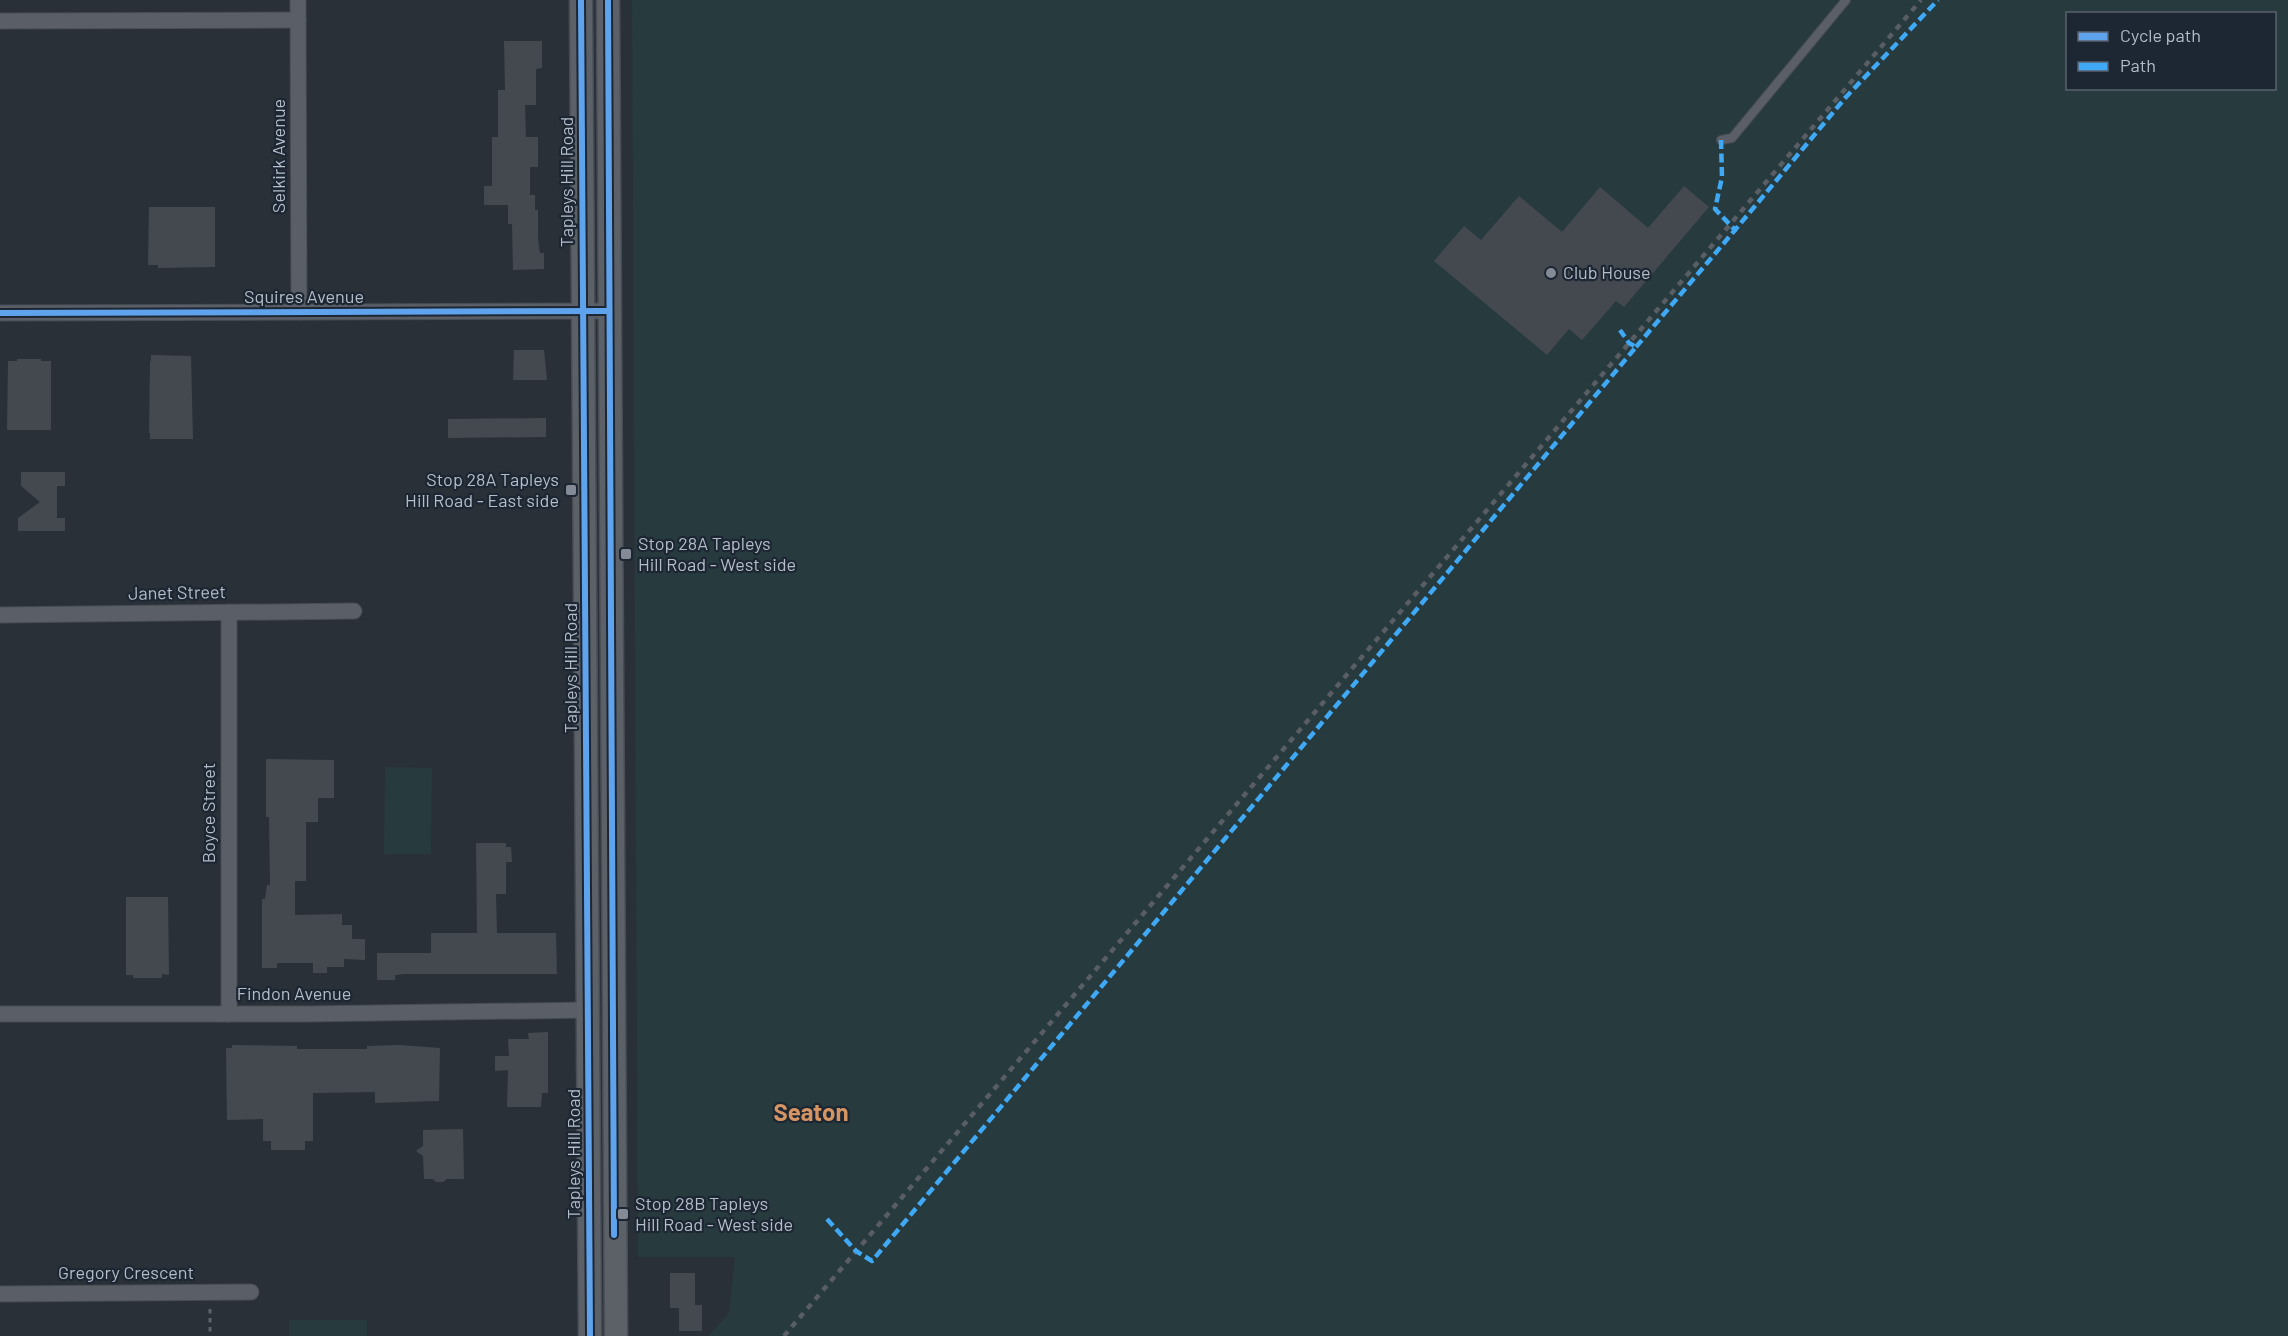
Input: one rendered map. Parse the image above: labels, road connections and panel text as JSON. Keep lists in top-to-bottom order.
{
  "streets": {
    "main road": ["Tapleys Hill Road"],
    "street": [
      "Selkirk Avenue",
      "Squires Avenue",
      "Janet Street",
      "Boyce Street",
      "Findon Avenue",
      "Gregory Crescent"
    ]
  },
  "crossings": [
    ["Selkirk Avenue", "Squires Avenue"],
    ["Tapleys Hill Road", "Squires Avenue"],
    ["Tapleys Hill Road", "Findon Avenue"],
    ["Janet Street", "Boyce Street"],
    ["Boyce Street", "Findon Avenue"]
  ],
  "districts": ["Seaton"],
  "places": {
    "other": ["Club House"],
    "transit": ["Stop 28A Tapleys Hill Road - East side", "Stop 28A Tapleys Hill Road - West side", "Stop 28B Tapleys Hill Road - West side"]
  },
  "legend": ["Cycle path", "Path"]
}
